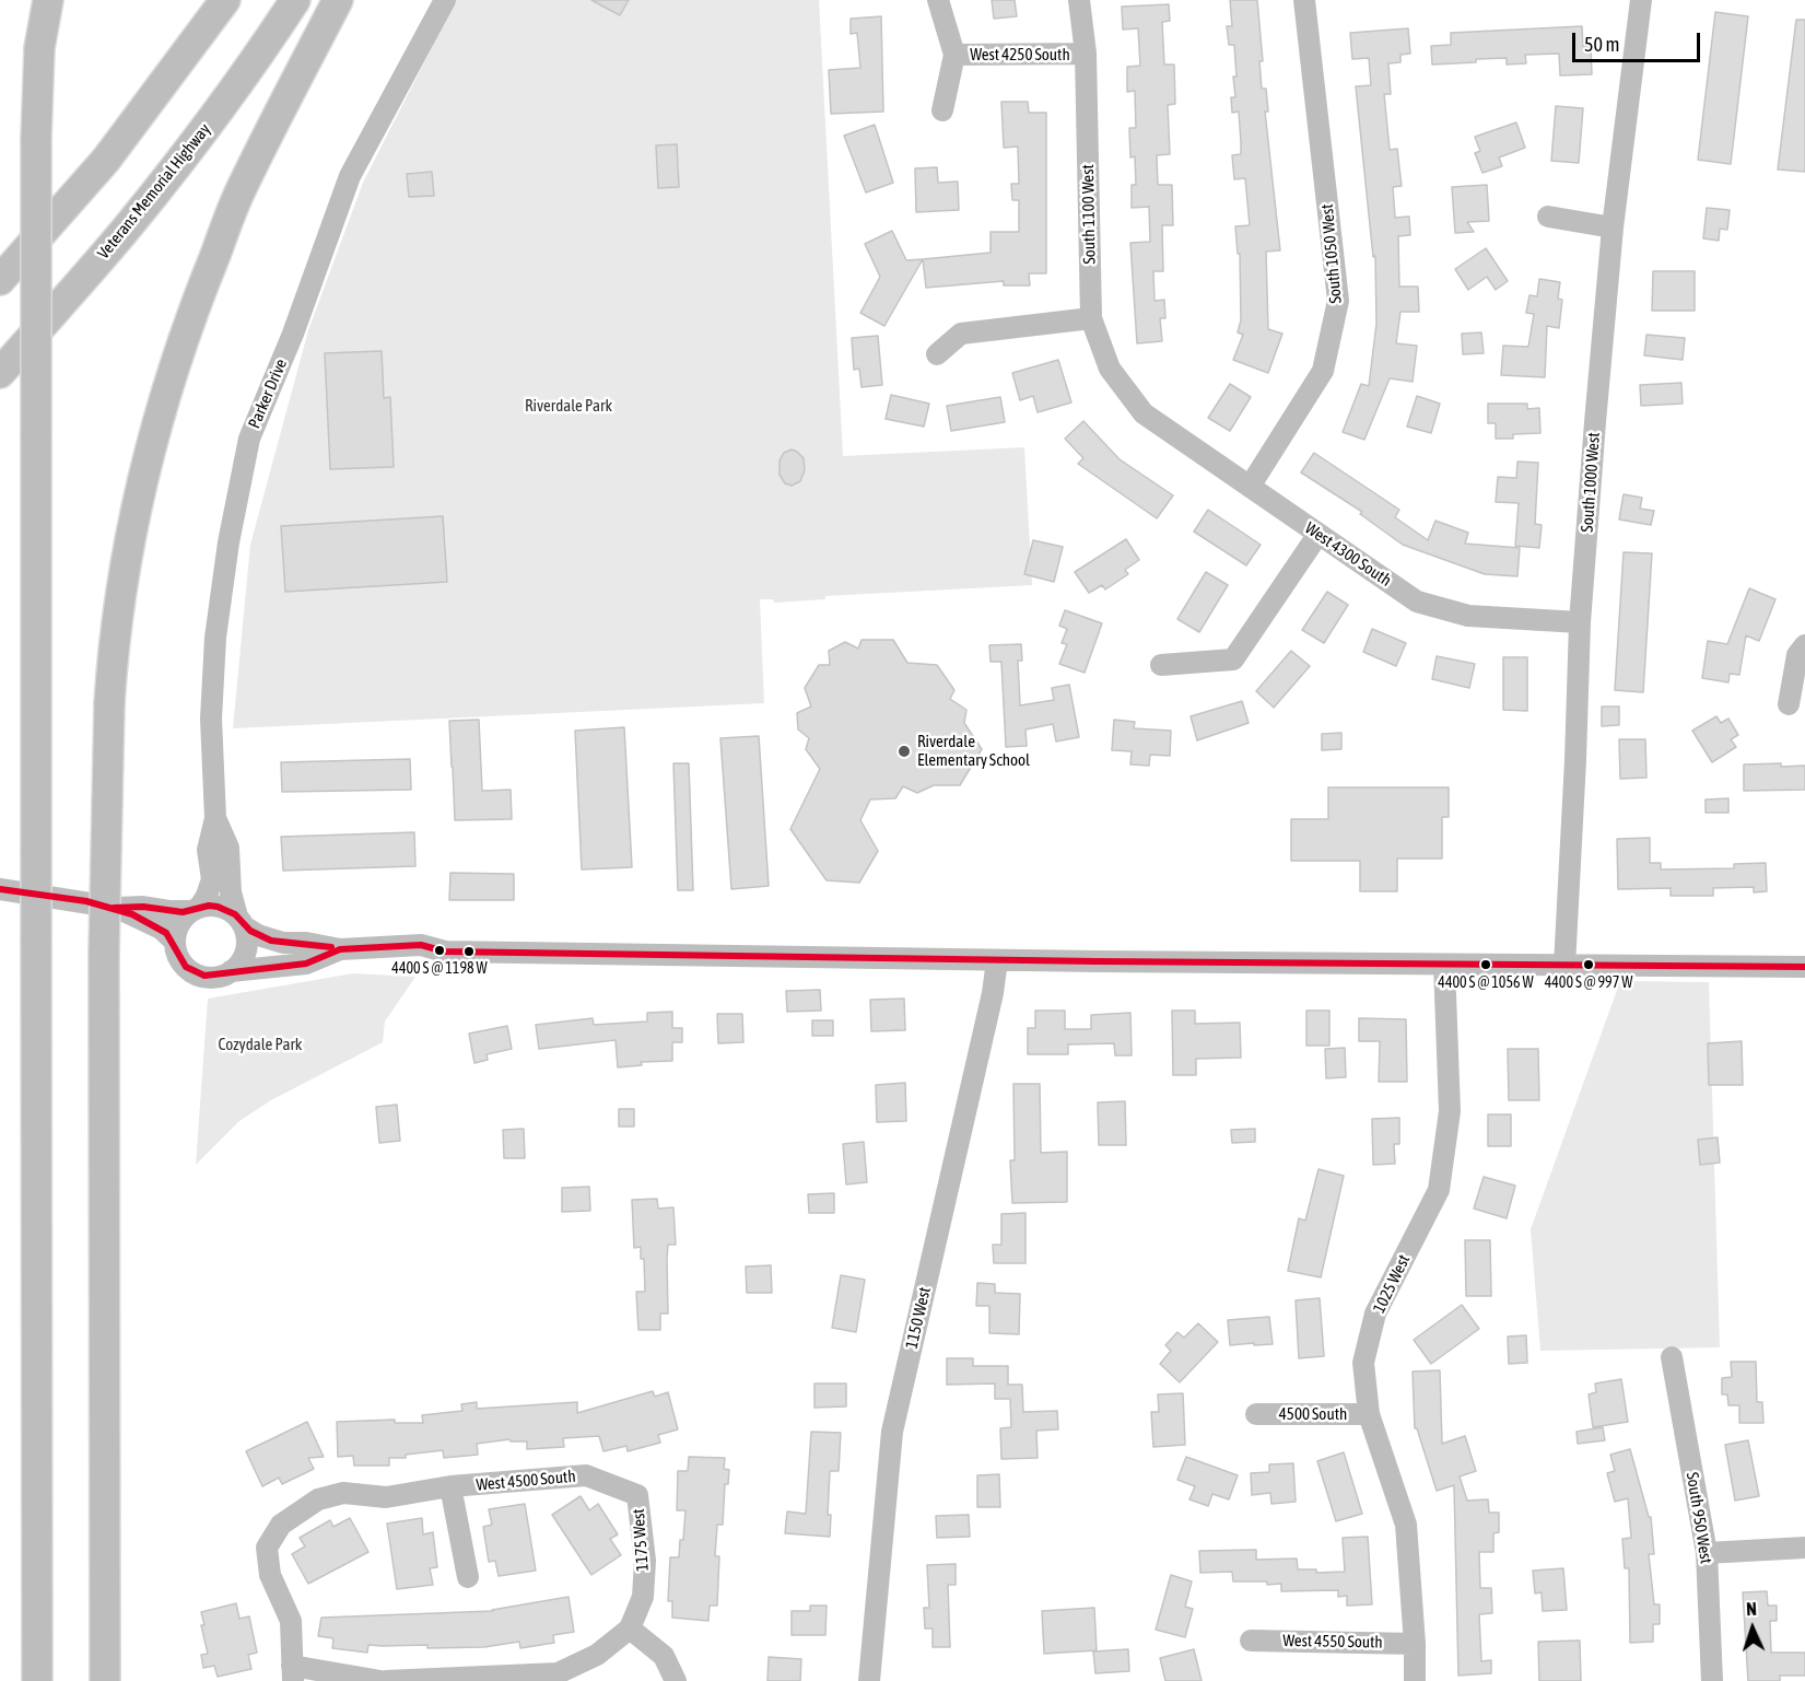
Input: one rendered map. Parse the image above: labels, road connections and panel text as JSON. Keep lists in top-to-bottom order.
{
  "streets": {
    "highway": ["Veterans Memorial Highway"],
    "street": [
      "West 4250 South",
      "South 1100 West",
      "South 1050 West",
      "Parker Drive",
      "South 1000 West",
      "West 4300 South",
      "1025 West",
      "1150 West",
      "4500 South",
      "West 4500 South",
      "South 950 West",
      "1175 West",
      "West 4550 South"
    ]
  },
  "crossings": [
    ["West 4250 South", "South 1100 West"],
    ["South 1100 West", "West 4300 South"],
    ["South 1050 West", "West 4300 South"],
    ["South 1000 West", "West 4300 South"],
    ["1025 West", "4500 South"],
    ["1025 West", "West 4550 South"],
    ["West 4500 South", "1175 West"]
  ],
  "parks": ["Riverdale Park", "Cozydale Park"],
  "places": [
    "Riverdale Elementary School",
    "4400 S @ 1198 W",
    "4400 S @ 1056 W",
    "4400 S @ 997 W"
  ],
  "scale_bar": "50 m",
  "north": "top"
}
